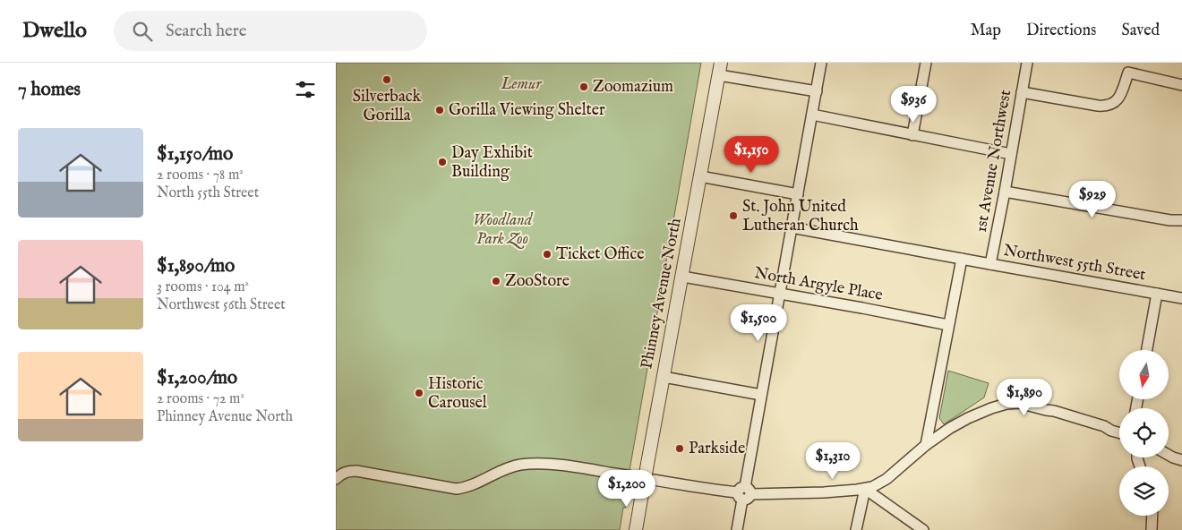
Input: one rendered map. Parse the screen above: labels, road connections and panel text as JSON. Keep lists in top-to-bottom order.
{
  "streets": {
    "street": [
      "1st Avenue Northwest",
      "Northwest 55th Street",
      "North Argyle Place",
      "Phinney Avenue North"
    ]
  },
  "crossings": [
    ["1st Avenue Northwest", "Northwest 55th Street"],
    ["North Argyle Place", "Phinney Avenue North"]
  ],
  "parks": ["Lemur", "Woodland Park Zoo"],
  "places": [
    "Silverback Gorilla",
    "Zoomazium",
    "Gorilla Viewing Shelter",
    "Day Exhibit Building",
    "St. John United Lutheran Church",
    "Ticket Office",
    "ZooStore",
    "Historic Carousel",
    "Parkside"
  ],
  "north": "bottom",
  "page": {
    "header": "Dwello",
    "search": "Search here",
    "nav": ["Map", "Directions", "Saved"],
    "heading": "7 homes",
    "price": [
      "$936",
      "$1,150",
      "$929",
      "$1,500",
      "$1,890",
      "$1,310",
      "$1,200"
    ],
    "list": [
      {
        "name": "$1,150/mo",
        "note": "2 rooms · 78 m² · North 55th Street"
      },
      {
        "name": "$1,890/mo",
        "note": "3 rooms · 104 m² · Northwest 56th Street"
      },
      {
        "name": "$1,200/mo",
        "note": "2 rooms · 72 m² · Phinney Avenue North"
      }
    ]
  }
}
